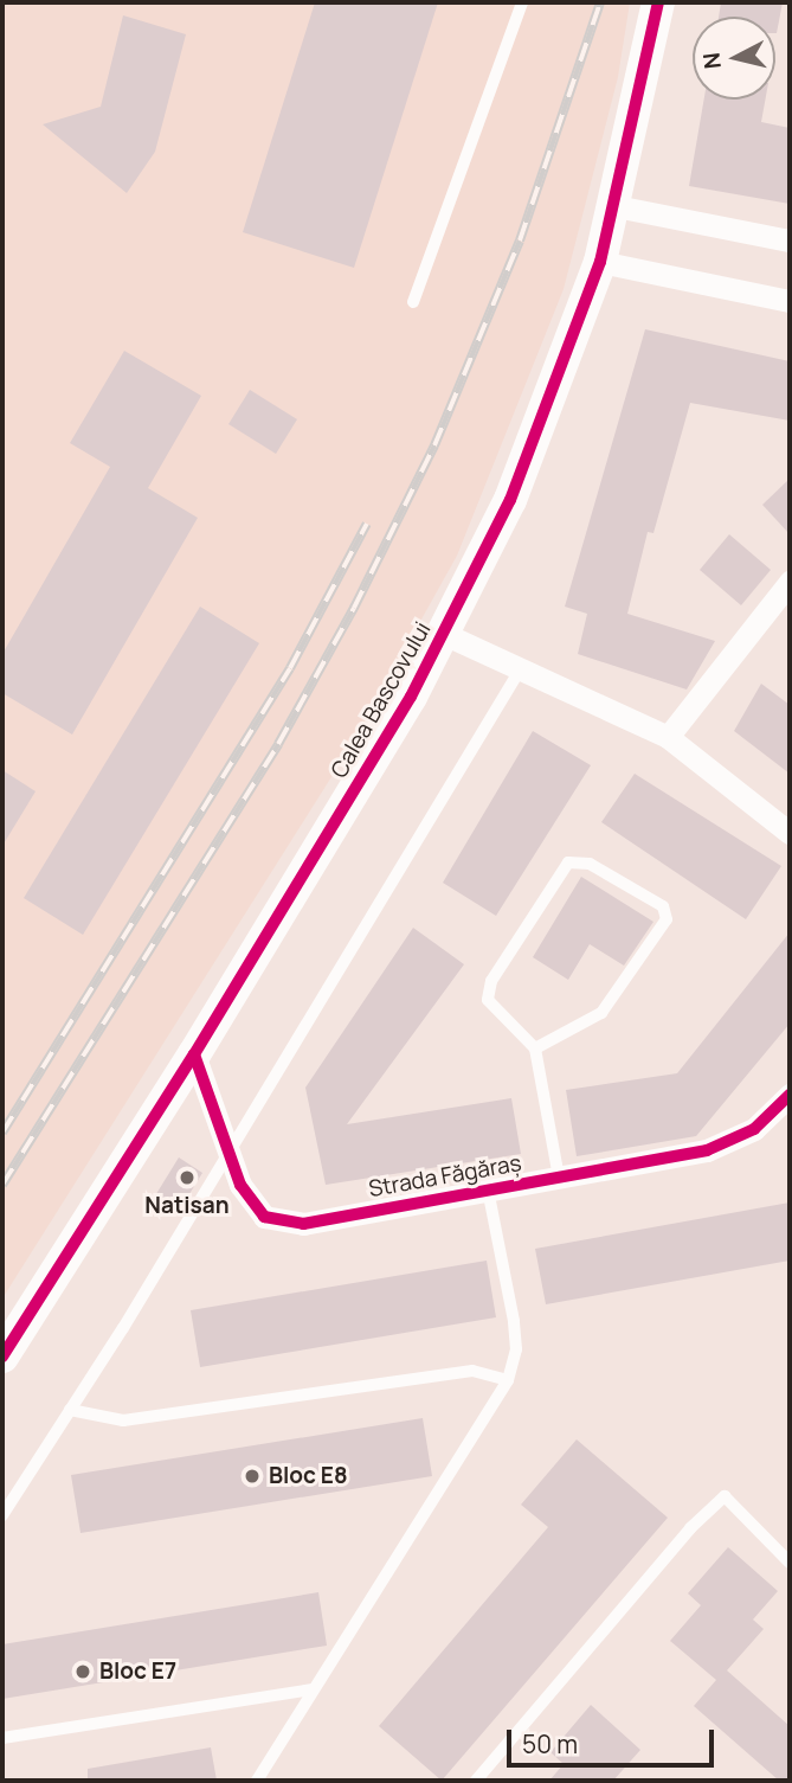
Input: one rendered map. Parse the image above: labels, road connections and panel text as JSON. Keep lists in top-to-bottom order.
{
  "streets": {
    "street": ["Calea Bascovului", "Strada Făgăraș"]
  },
  "crossings": [
    ["Calea Bascovului", "Strada Făgăraș"]
  ],
  "places": ["Natisan", "Bloc E8", "Bloc E7"],
  "scale_bar": "50 m",
  "north": "left"
}
